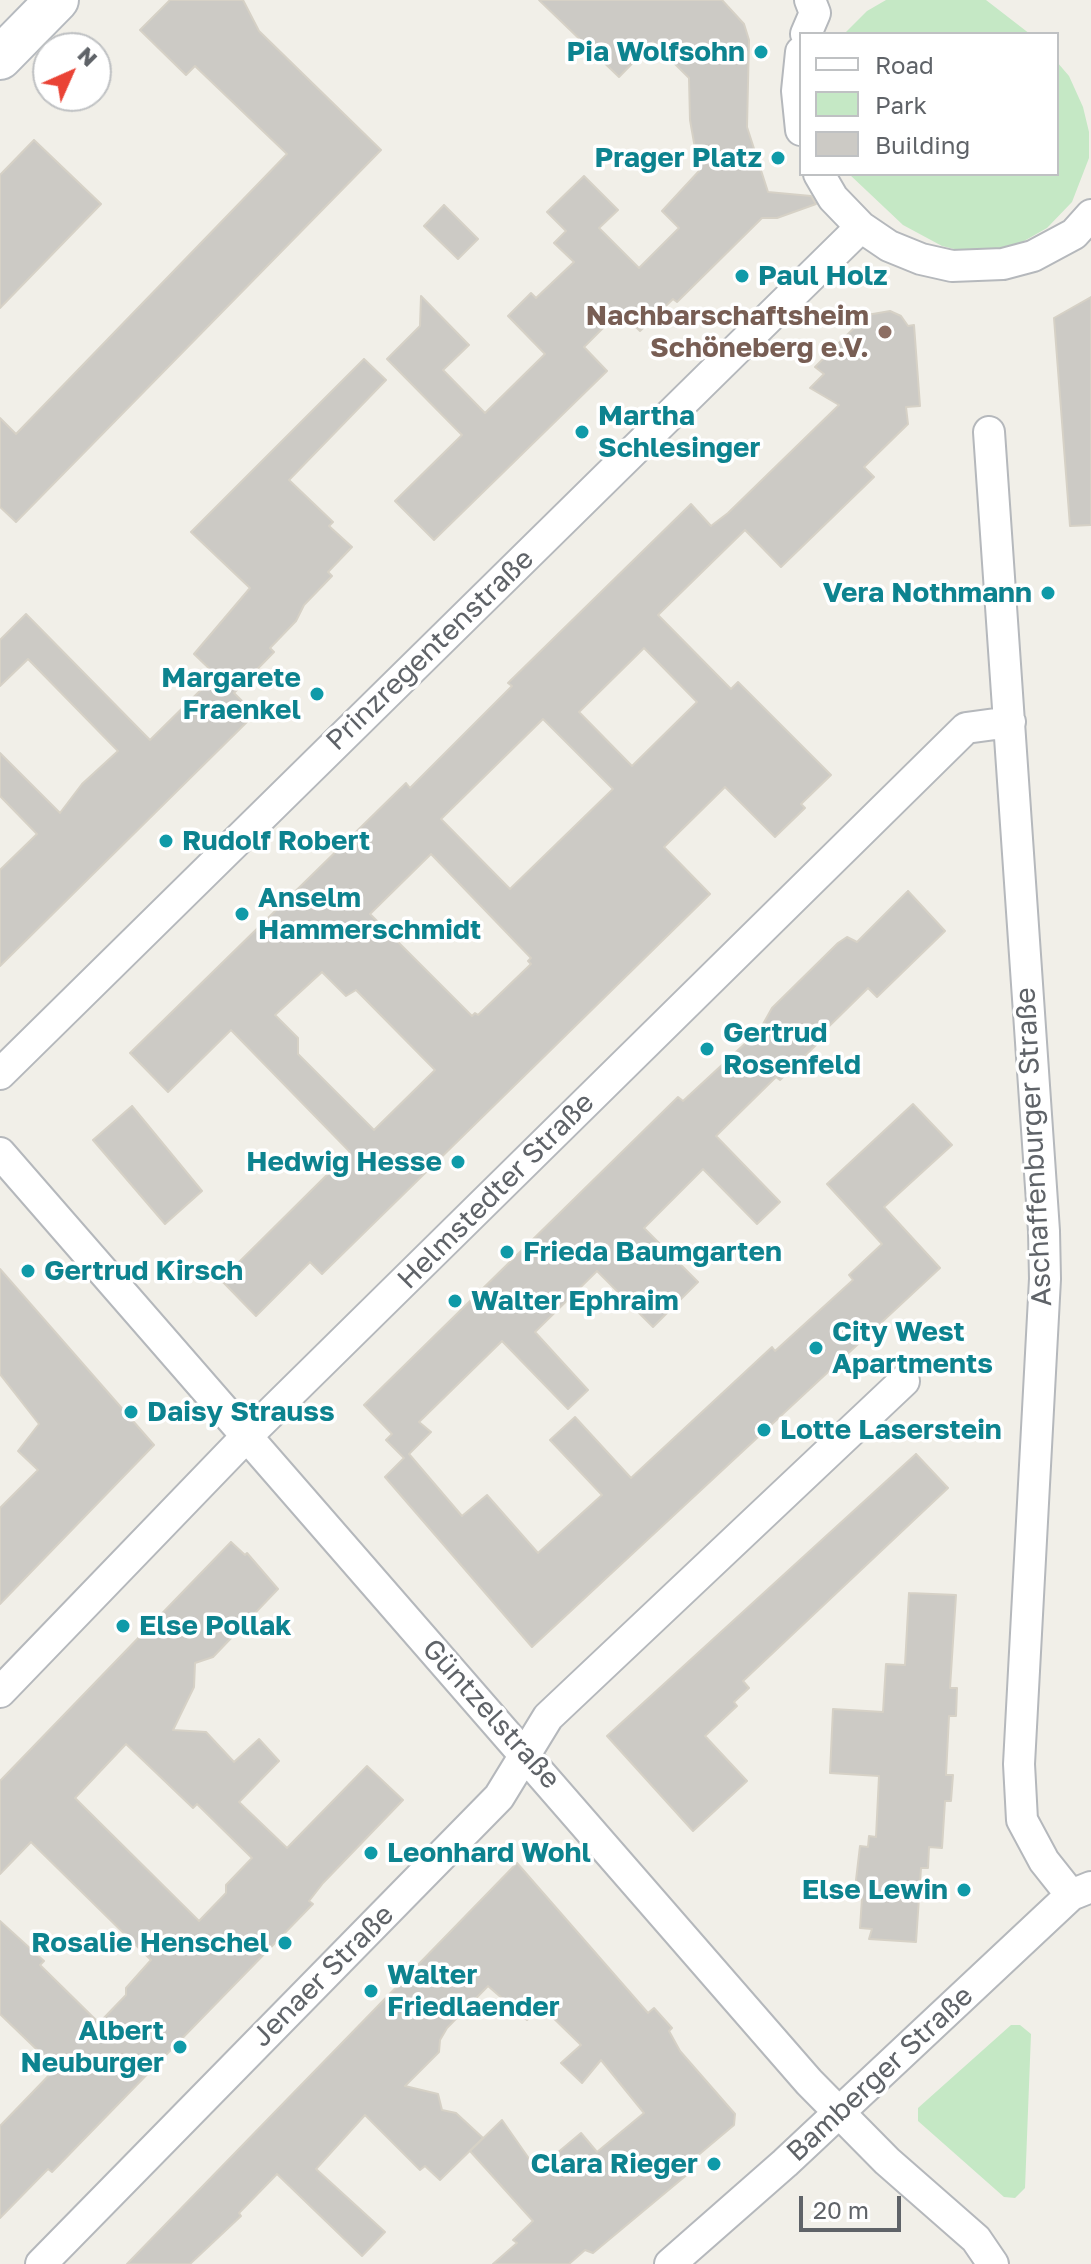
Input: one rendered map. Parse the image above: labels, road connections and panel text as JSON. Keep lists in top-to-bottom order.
{
  "streets": {
    "street": [
      "Prinzregentenstraße",
      "Aschaffenburger Straße",
      "Helmstedter Straße",
      "Güntzelstraße",
      "Jenaer Straße",
      "Bamberger Straße"
    ]
  },
  "crossings": [
    ["Aschaffenburger Straße", "Helmstedter Straße"],
    ["Aschaffenburger Straße", "Bamberger Straße"],
    ["Helmstedter Straße", "Güntzelstraße"],
    ["Güntzelstraße", "Jenaer Straße"],
    ["Güntzelstraße", "Bamberger Straße"]
  ],
  "places": [
    "Pia Wolfsohn",
    "Prager Platz",
    "Paul Holz",
    "Nachbarschaftsheim Schöneberg e.V.",
    "Martha Schlesinger",
    "Vera Nothmann",
    "Margarete Fraenkel",
    "Rudolf Robert",
    "Anselm Hammerschmidt",
    "Gertrud Rosenfeld",
    "Hedwig Hesse",
    "Frieda Baumgarten",
    "Gertrud Kirsch",
    "Walter Ephraim",
    "City West Apartments",
    "Daisy Strauss",
    "Lotte Laserstein",
    "Else Pollak",
    "Leonhard Wohl",
    "Else Lewin",
    "Rosalie Henschel",
    "Walter Friedlaender",
    "Albert Neuburger",
    "Clara Rieger"
  ],
  "legend": ["Road", "Park", "Building"],
  "scale_bar": "20 m",
  "north": "top right"
}
